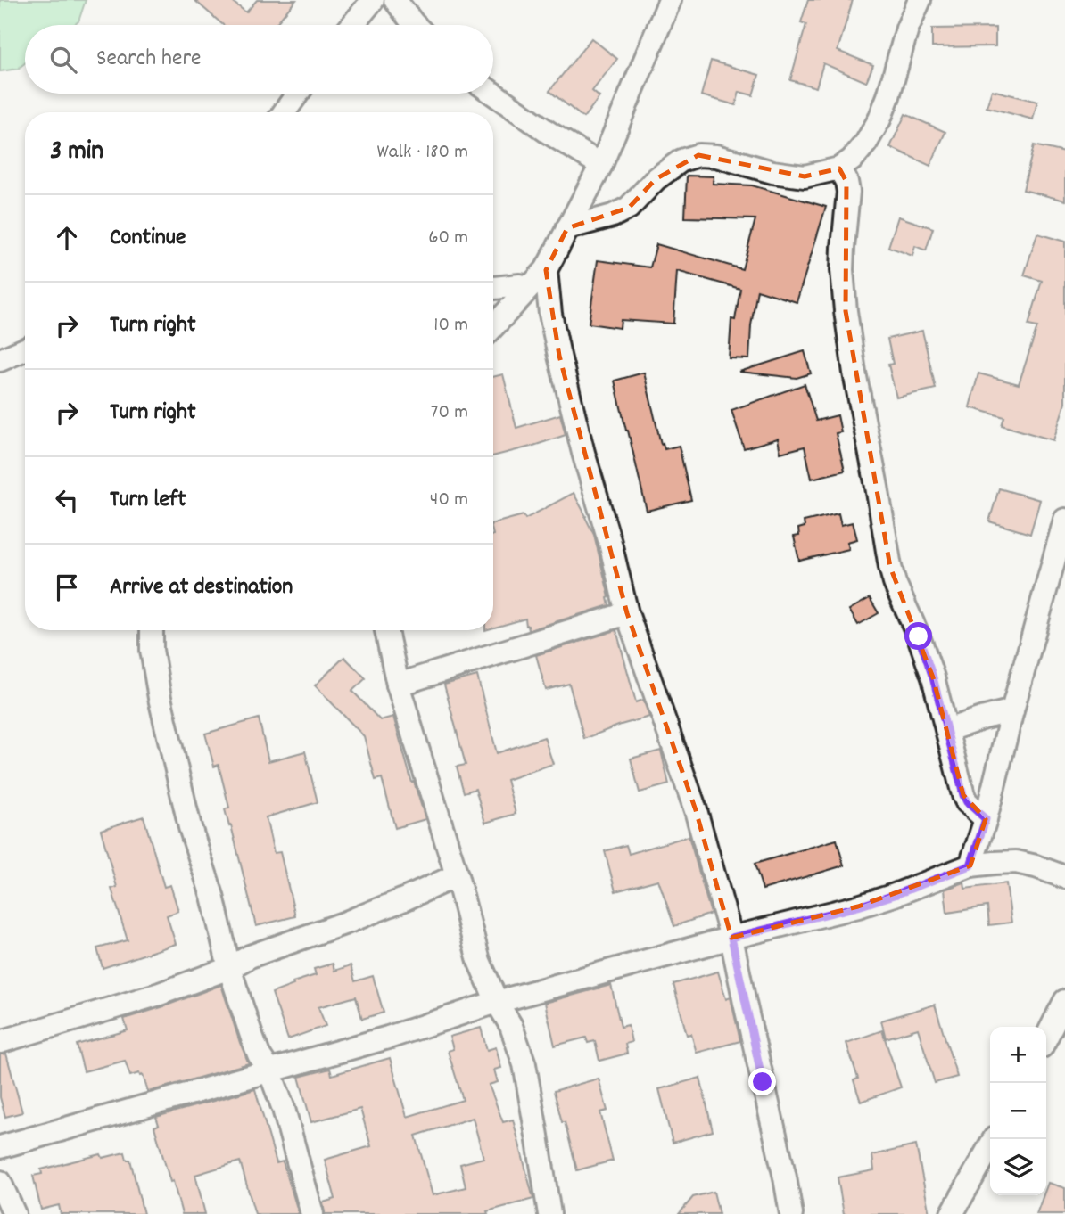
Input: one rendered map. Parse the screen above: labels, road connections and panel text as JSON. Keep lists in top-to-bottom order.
{
  "page": {
    "search": "Search here",
    "heading": ["3 min", "Walk · 180 m"],
    "list": [
      ["Continue", "60 m"],
      ["Turn right", "10 m"],
      ["Turn right", "70 m"],
      ["Turn left", "40 m"],
      "Arrive at destination"
    ],
    "map_buttons": ["+", "−"]
  }
}
